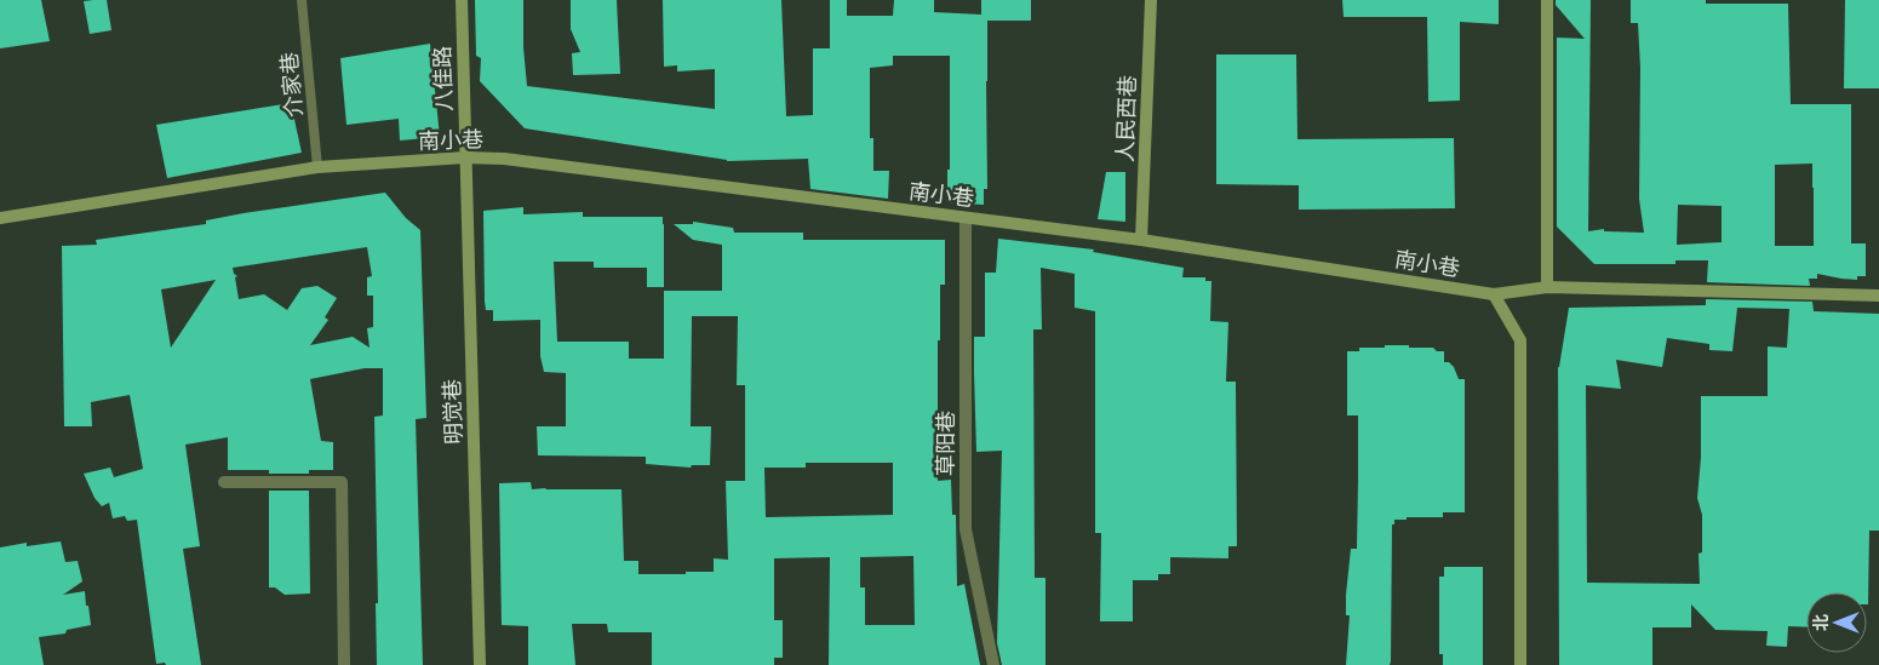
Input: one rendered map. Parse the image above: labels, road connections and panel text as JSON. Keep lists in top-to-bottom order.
{
  "streets": {
    "street": [
      "八佳路",
      "人民西巷",
      "南小巷",
      "明觉巷",
      "草阳巷"
    ],
    "lane": ["介家巷"]
  },
  "crossings": [
    ["八佳路", "南小巷"],
    ["八佳路", "明觉巷"],
    ["介家巷", "南小巷"],
    ["人民西巷", "南小巷"],
    ["南小巷", "明觉巷"],
    ["南小巷", "草阳巷"]
  ],
  "north": "left"
}
